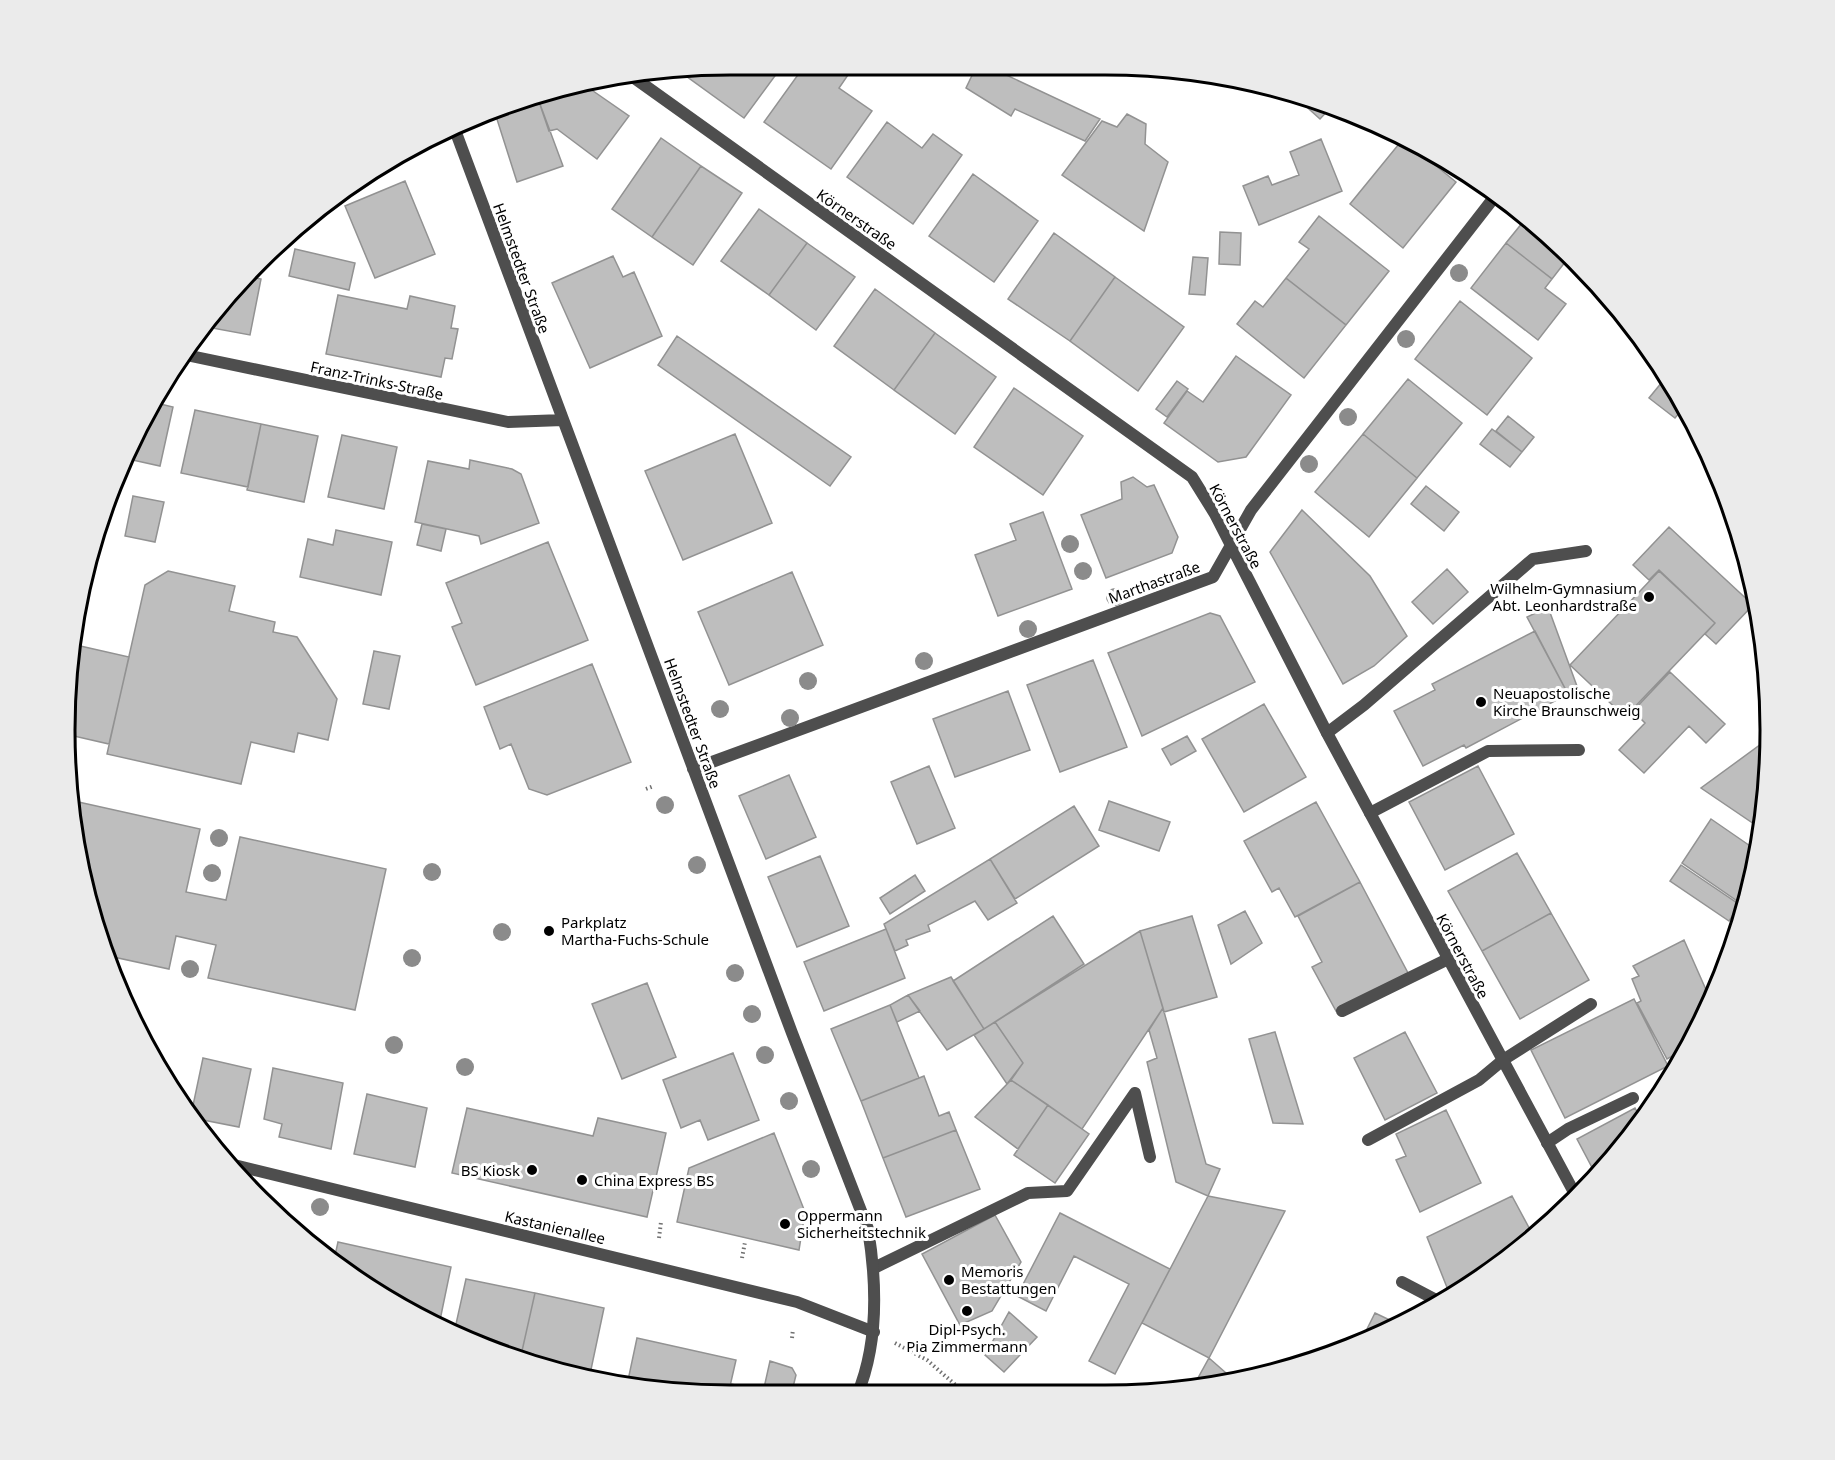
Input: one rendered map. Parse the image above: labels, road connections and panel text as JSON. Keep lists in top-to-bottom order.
{
  "streets": {
    "street": [
      "Körnerstraße",
      "Helmstedter Straße",
      "Franz-Trinks-Straße",
      "Marthastraße",
      "Kastanienallee"
    ]
  },
  "crossings": [
    ["Körnerstraße", "Marthastraße"],
    ["Helmstedter Straße", "Franz-Trinks-Straße"],
    ["Helmstedter Straße", "Marthastraße"],
    ["Helmstedter Straße", "Kastanienallee"]
  ],
  "places": [
    "Wilhelm-Gymnasium Abt. Leonhardstraße",
    "Neuapostolische Kirche Braunschweig",
    "Parkplatz Martha-Fuchs-Schule",
    "BS Kiosk",
    "China Express BS",
    "Oppermann Sicherheitstechnik",
    "Memoris Bestattungen",
    "Dipl-Psych. Pia Zimmermann"
  ]
}
